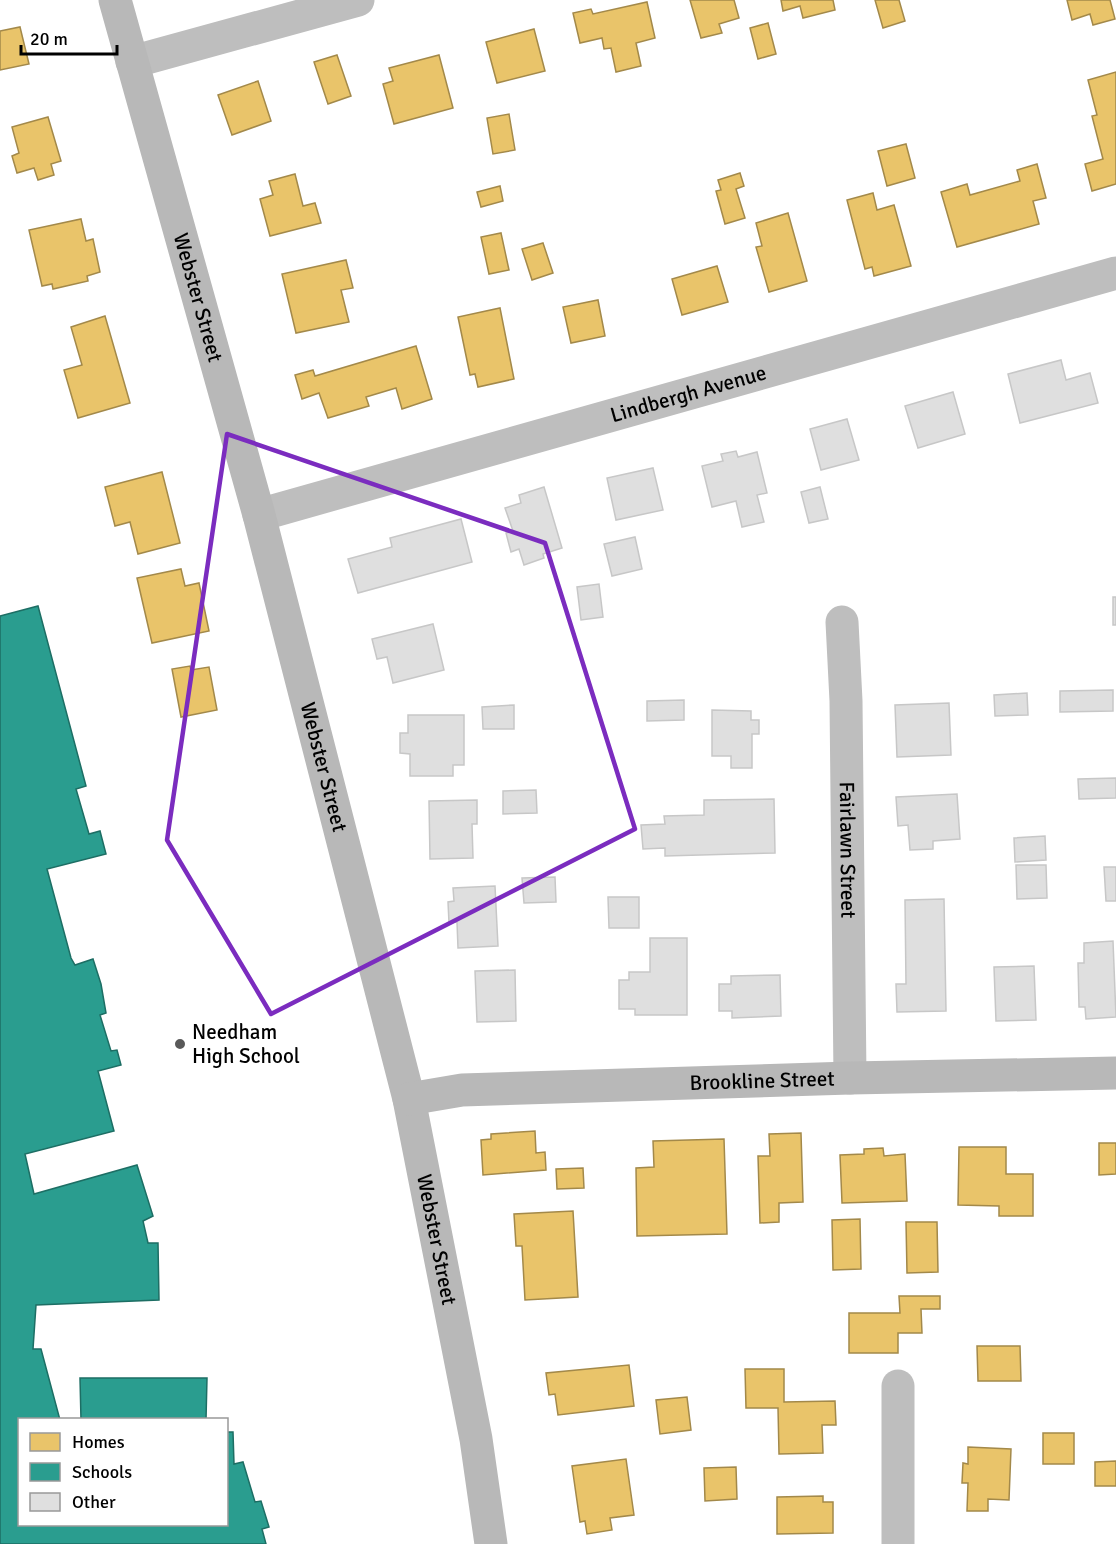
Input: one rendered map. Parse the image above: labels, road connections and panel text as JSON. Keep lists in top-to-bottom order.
{
  "streets": {
    "street": [
      "Webster Street",
      "Lindbergh Avenue",
      "Fairlawn Street",
      "Brookline Street"
    ]
  },
  "crossings": [
    ["Webster Street", "Lindbergh Avenue"],
    ["Webster Street", "Brookline Street"],
    ["Fairlawn Street", "Brookline Street"]
  ],
  "places": ["Needham High School"],
  "legend": ["Homes", "Schools", "Other"],
  "scale_bar": "20 m"
}
